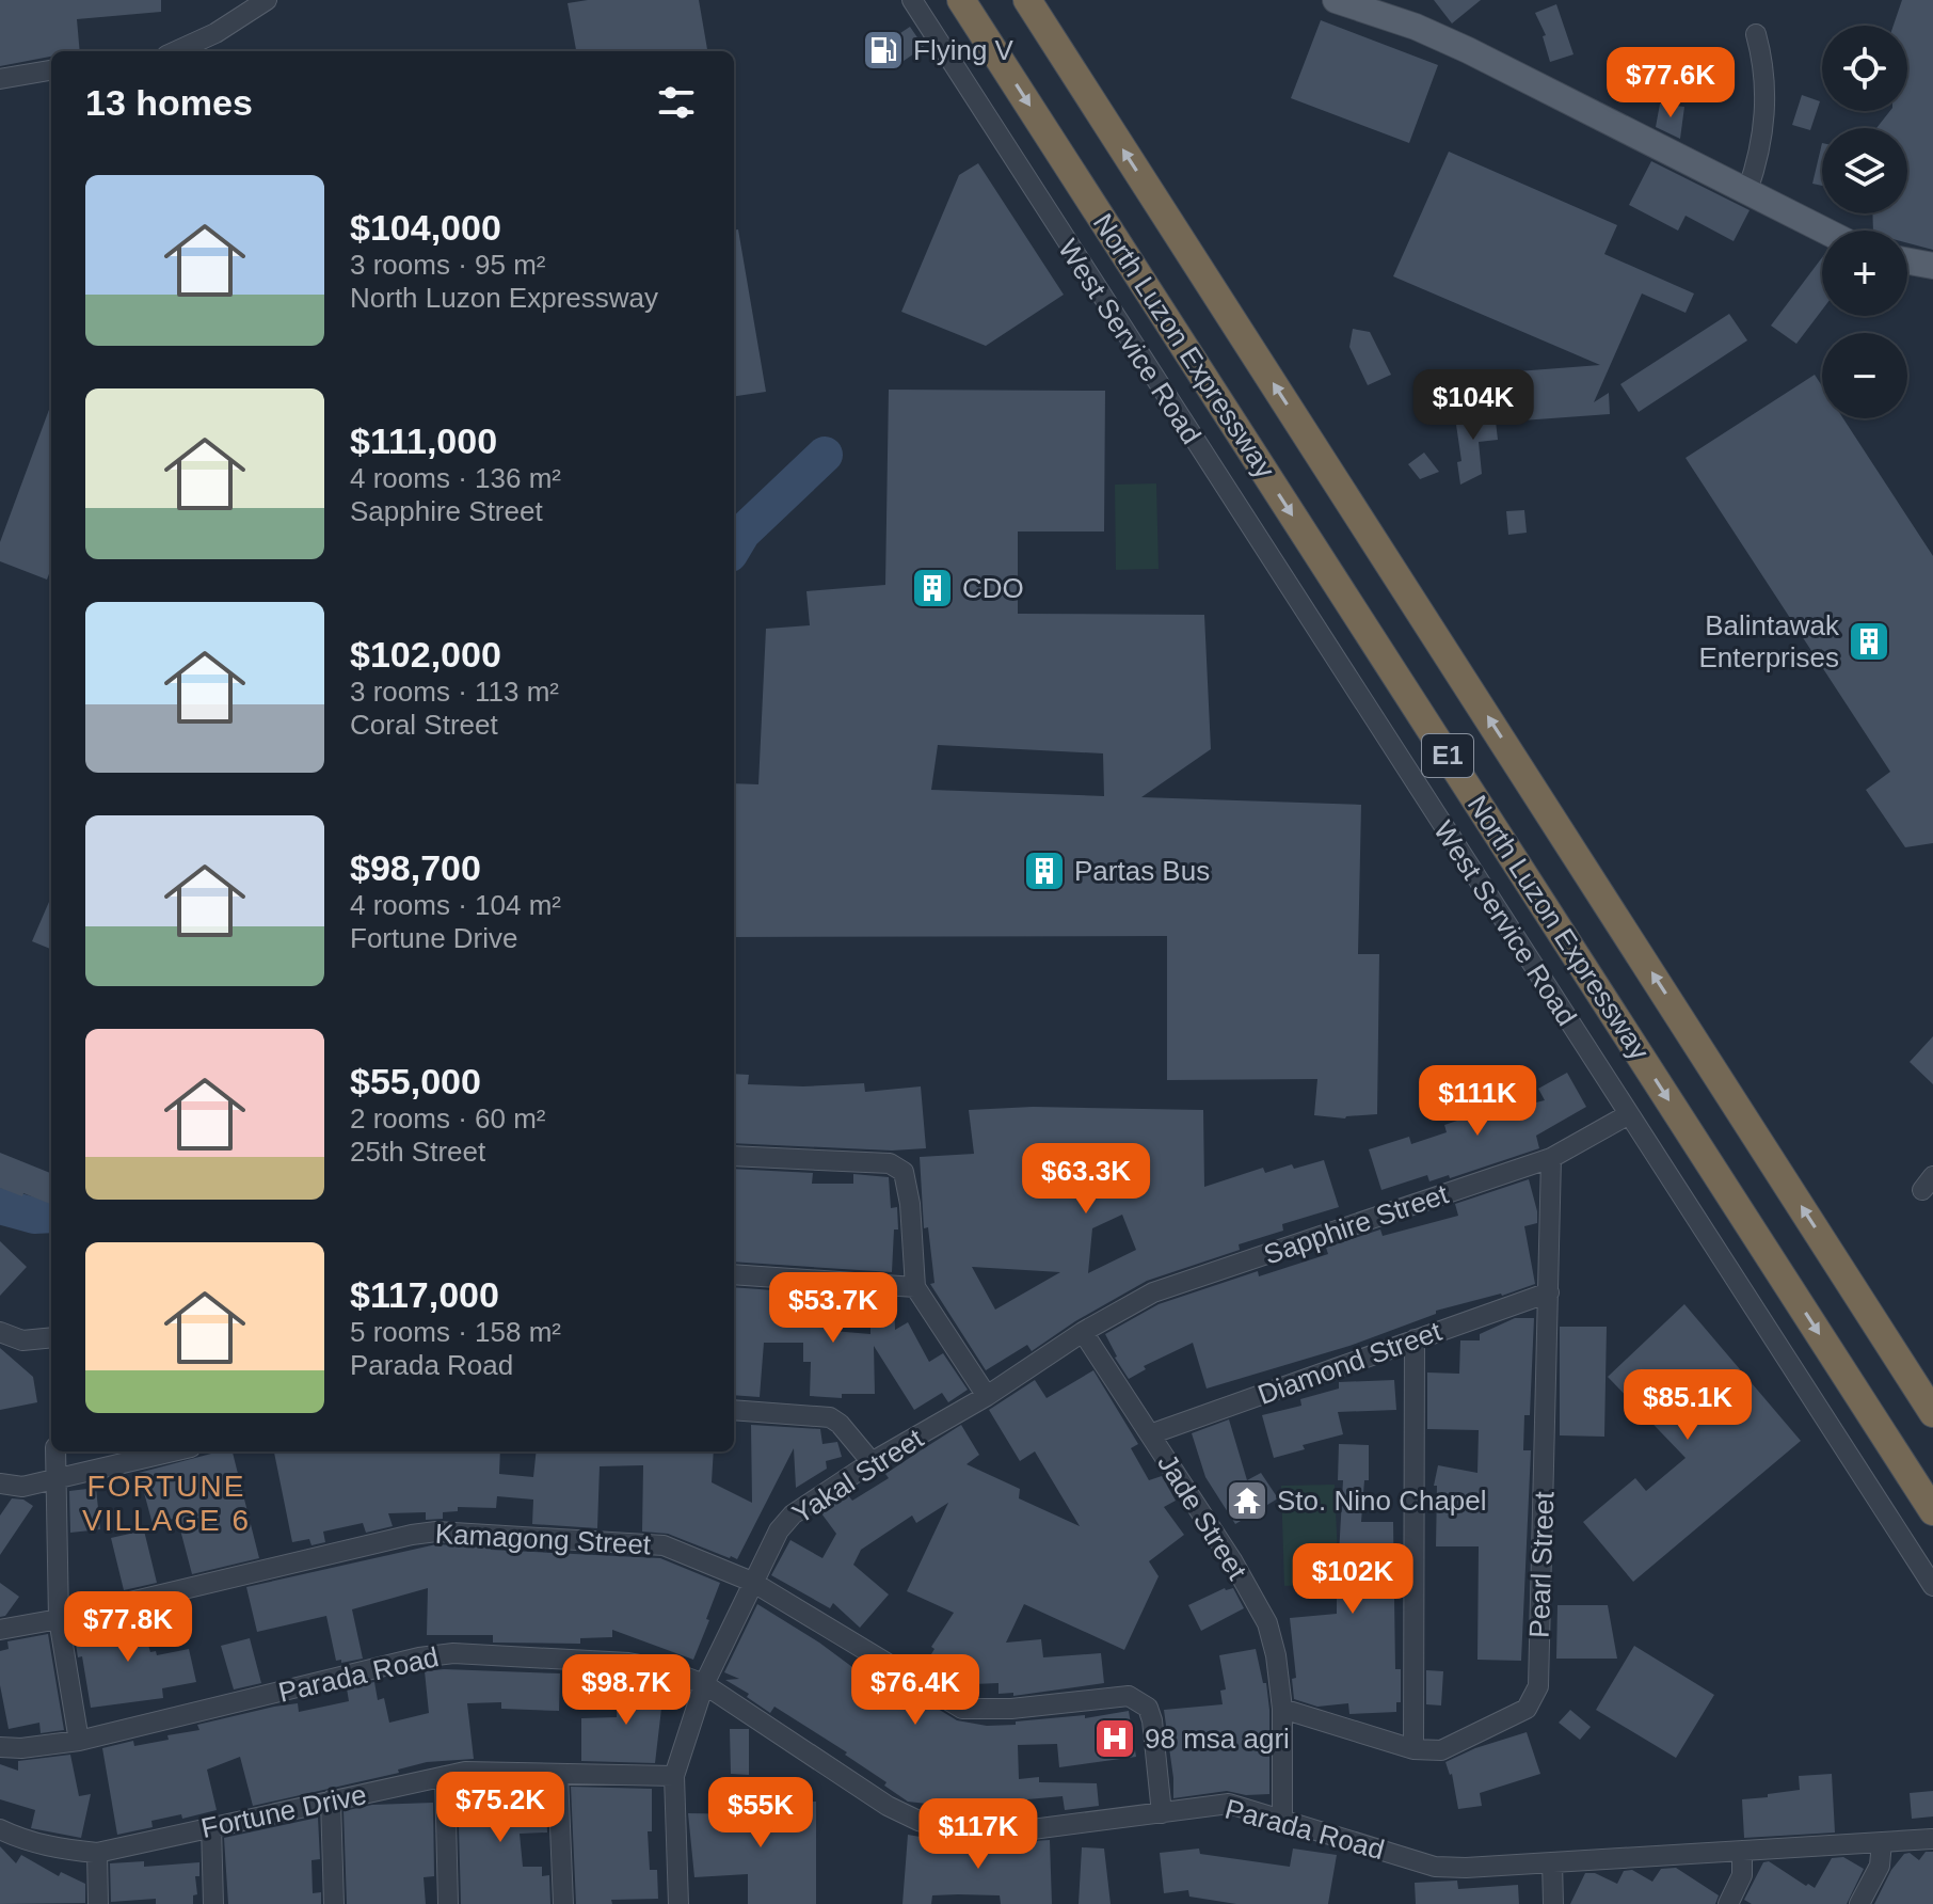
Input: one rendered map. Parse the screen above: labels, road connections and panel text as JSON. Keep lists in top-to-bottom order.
{
  "streets": {
    "highway": ["North Luzon Expressway", "E1"],
    "street": [
      "West Service Road",
      "Sapphire Street",
      "Diamond Street",
      "Yakal Street",
      "Jade Street",
      "Kamagong Street",
      "Pearl Street",
      "Parada Road",
      "Fortune Drive"
    ]
  },
  "crossings": [
    ["West Service Road", "Sapphire Street"],
    ["Sapphire Street", "Yakal Street"],
    ["Sapphire Street", "Jade Street"],
    ["Sapphire Street", "Pearl Street"],
    ["Diamond Street", "Jade Street"],
    ["Diamond Street", "Pearl Street"],
    ["Yakal Street", "Jade Street"],
    ["Yakal Street", "Kamagong Street"],
    ["Yakal Street", "Parada Road"],
    ["Yakal Street", "Fortune Drive"],
    ["Jade Street", "Pearl Street"],
    ["Jade Street", "Parada Road"],
    ["Kamagong Street", "Parada Road"]
  ],
  "districts": ["FORTUNE VILLAGE 6"],
  "places": {
    "fuel station": ["Flying V"],
    "building": ["CDO", "Balintawak Enterprises", "Partas Bus"],
    "temple": ["Sto. Nino Chapel"],
    "hospital": ["98 msa agri"]
  },
  "page": {
    "map_buttons": ["+", "−"],
    "price": [
      "$77.6K",
      "$104K",
      "$111K",
      "$63.3K",
      "$53.7K",
      "$85.1K",
      "$102K",
      "$77.8K",
      "$98.7K",
      "$76.4K",
      "$75.2K",
      "$55K",
      "$117K"
    ],
    "heading": "13 homes",
    "list": [
      {
        "name": "$104,000",
        "note": "3 rooms · 95 m² · North Luzon Expressway"
      },
      {
        "name": "$111,000",
        "note": "4 rooms · 136 m² · Sapphire Street"
      },
      {
        "name": "$102,000",
        "note": "3 rooms · 113 m² · Coral Street"
      },
      {
        "name": "$98,700",
        "note": "4 rooms · 104 m² · Fortune Drive"
      },
      {
        "name": "$55,000",
        "note": "2 rooms · 60 m² · 25th Street"
      },
      {
        "name": "$117,000",
        "note": "5 rooms · 158 m² · Parada Road"
      }
    ]
  }
}
